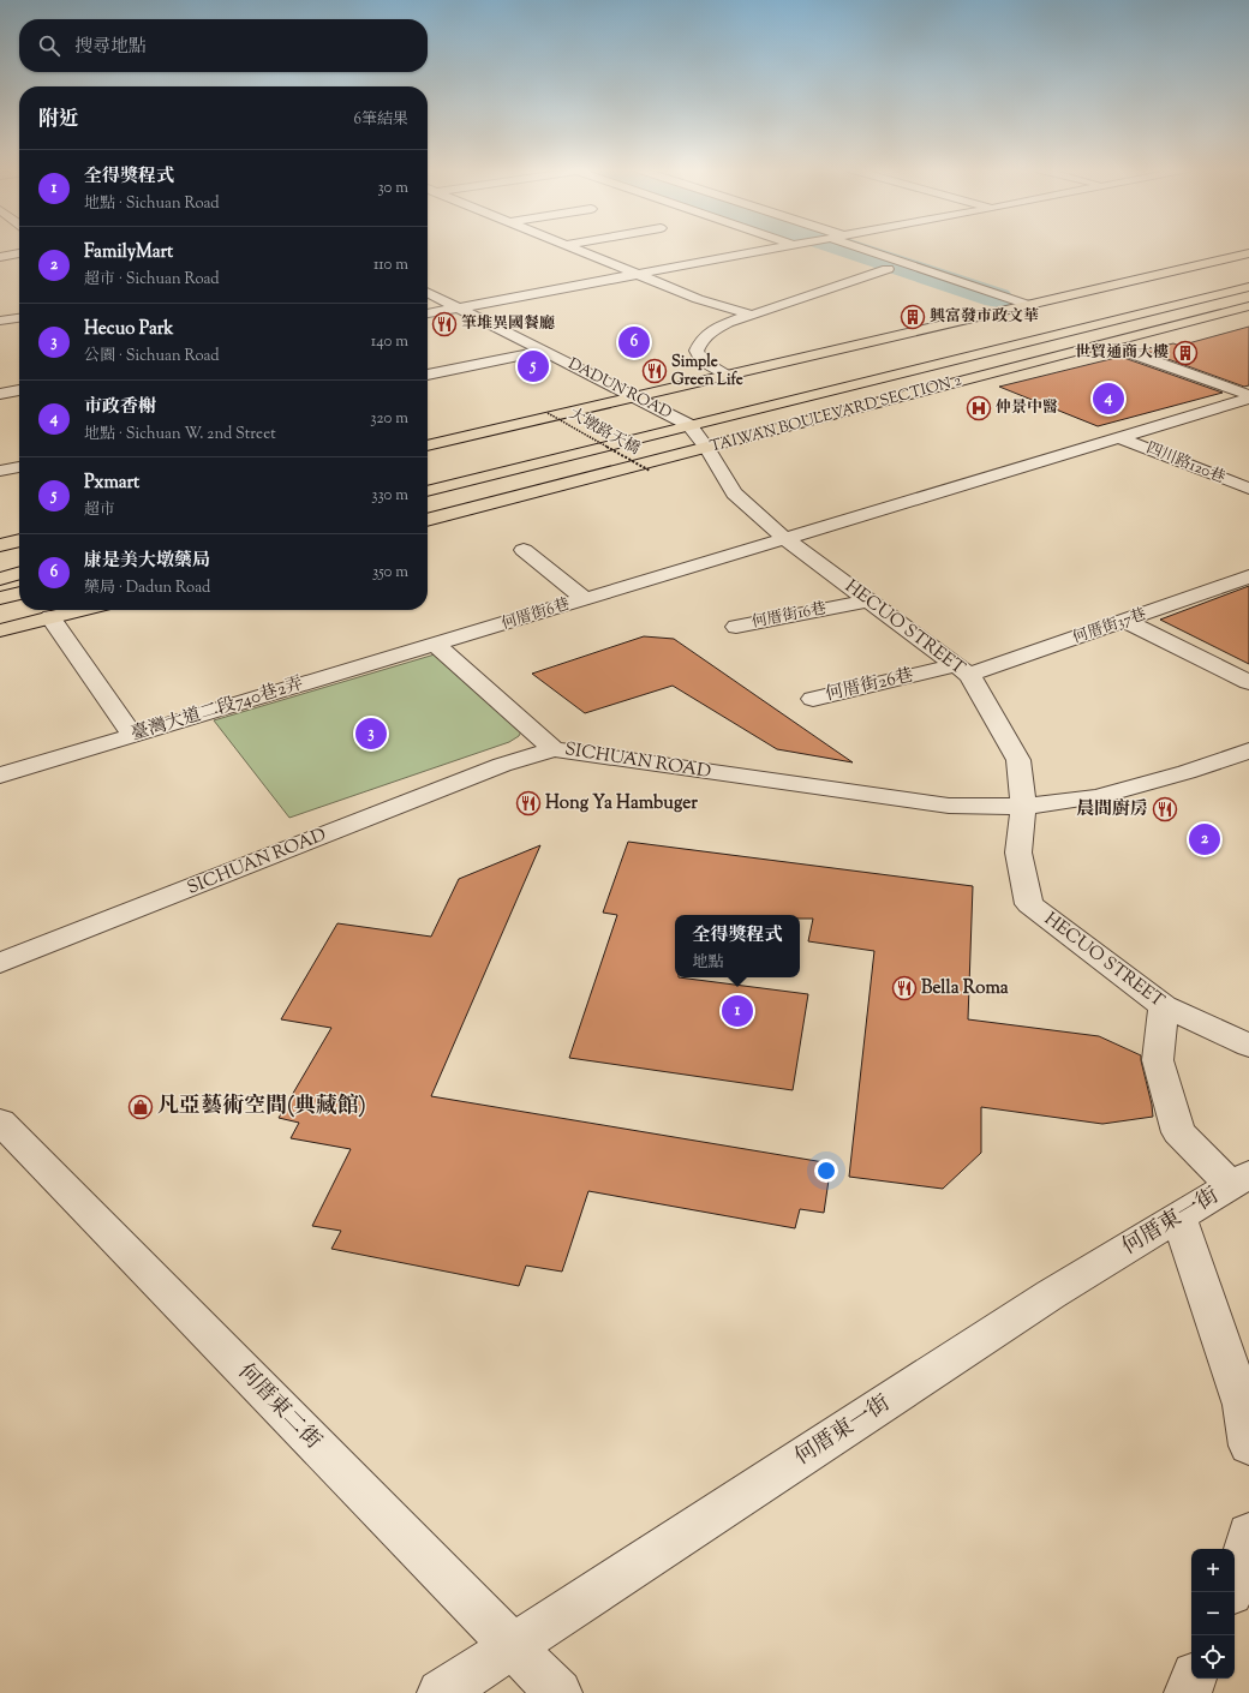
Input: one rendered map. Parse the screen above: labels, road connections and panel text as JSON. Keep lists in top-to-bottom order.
{
  "streets": {
    "main road": ["TAIWAN BOULEVARD SECTION 2"],
    "street": [
      "DADUN ROAD",
      "四川路120巷",
      "何厝街6巷",
      "何厝街16巷",
      "何厝街37巷",
      "HECUO STREET",
      "何厝街26巷",
      "臺灣大道二段740巷2弄",
      "SICHUAN ROAD",
      "何厝東一街",
      "何厝東二街"
    ],
    "path": ["大墩路天橋"]
  },
  "crossings": [
    ["DADUN ROAD", "TAIWAN BOULEVARD SECTION 2"],
    ["DADUN ROAD", "HECUO STREET"],
    ["TAIWAN BOULEVARD SECTION 2", "HECUO STREET"],
    ["四川路120巷", "何厝街6巷"],
    ["何厝街6巷", "HECUO STREET"],
    ["何厝街6巷", "臺灣大道二段740巷2弄"],
    ["何厝街16巷", "HECUO STREET"],
    ["何厝街37巷", "HECUO STREET"],
    ["何厝街37巷", "何厝街26巷"],
    ["HECUO STREET", "何厝街26巷"],
    ["HECUO STREET", "SICHUAN ROAD"],
    ["何厝東一街", "何厝東二街"]
  ],
  "places": {
    "building": ["興富發市政文華", "世貿通商大樓"],
    "restaurant": [
      "筆堆異國餐廳",
      "Simple Green Life",
      "Hong Ya Hambuger",
      "晨間廚房",
      "Bella Roma"
    ],
    "hospital": ["仲景中醫"],
    "shop": ["凡亞藝術空間(典藏館)"]
  },
  "page": {
    "search": "搜尋地點",
    "heading": ["附近", "6筆結果"],
    "list": [
      {
        "mark": "1",
        "name": "全得獎程式",
        "note": "地點 · Sichuan Road",
        "value": "30 m"
      },
      {
        "mark": "2",
        "name": "FamilyMart",
        "note": "超市 · Sichuan Road",
        "value": "110 m"
      },
      {
        "mark": "3",
        "name": "Hecuo Park",
        "note": "公園 · Sichuan Road",
        "value": "140 m"
      },
      {
        "mark": "4",
        "name": "市政香榭",
        "note": "地點 · Sichuan W. 2nd Street",
        "value": "320 m"
      },
      {
        "mark": "5",
        "name": "Pxmart",
        "note": "超市",
        "value": "330 m"
      },
      {
        "mark": "6",
        "name": "康是美大墩藥局",
        "note": "藥局 · Dadun Road",
        "value": "350 m"
      }
    ],
    "pins": [
      "6",
      "5",
      "4",
      "3",
      "2",
      "1"
    ],
    "popup": ["全得獎程式", "地點"],
    "map_buttons": ["+", "−"]
  }
}
